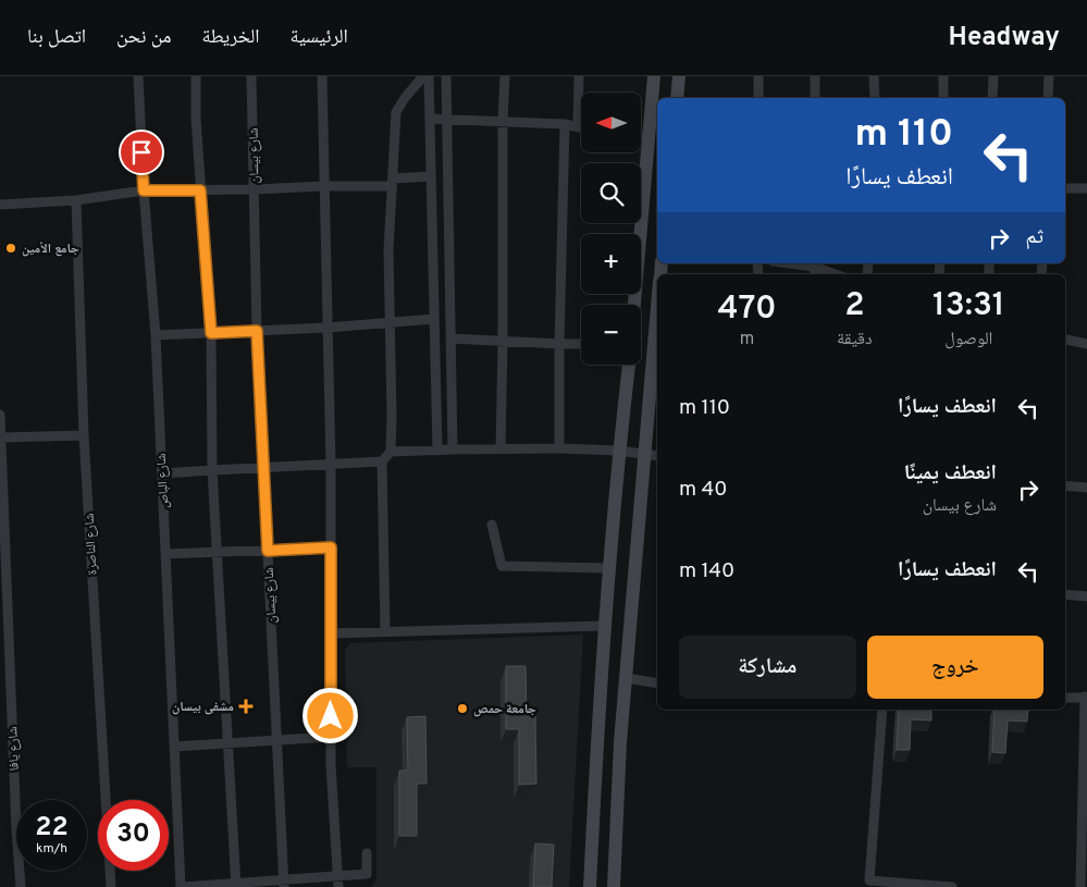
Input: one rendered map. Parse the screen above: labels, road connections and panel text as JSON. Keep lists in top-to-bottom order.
{
  "streets": {
    "street": [
      "شارع بيسان",
      "شارع الباص",
      "شارع الناصرة",
      "شارع يافا"
    ]
  },
  "places": {
    "other": ["جامع الأمين", "جامعة حمص"],
    "health": ["مشفى بيسان"]
  },
  "north": "left",
  "page": {
    "header": "Headway",
    "nav": [
      "الرئيسية",
      "الخريطة",
      "من نحن",
      "اتصل بنا"
    ],
    "map_buttons": ["+", "−"],
    "turn": ["110 m", "انعطف يسارًا"],
    "then": "ثم",
    "eta": [
      "13:31",
      "الوصول",
      "2",
      "دقيقة",
      "470",
      "m"
    ],
    "list": [
      {
        "name": "انعطف يسارًا",
        "value": "110 m"
      },
      {
        "name": "انعطف يمينًا",
        "note": "شارع بيسان",
        "value": "40 m"
      },
      {
        "name": "انعطف يسارًا",
        "value": "140 m"
      }
    ],
    "buttons": ["خروج", "مشاركة"],
    "speed": "22 km/h",
    "limit": "30"
  }
}
